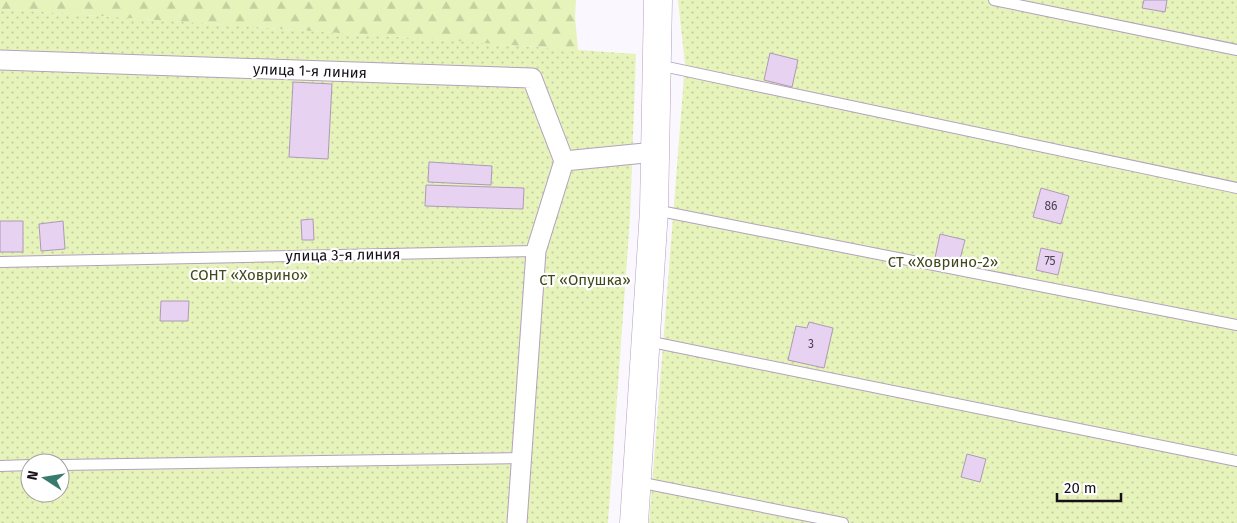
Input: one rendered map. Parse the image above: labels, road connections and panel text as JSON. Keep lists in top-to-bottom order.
{
  "streets": {
    "street": ["улица 1-я линия"],
    "lane": ["улица 3-я линия"]
  },
  "parks": ["СТ «Ховрино-2»", "СОНТ «Ховрино»", "СТ «Опушка»"],
  "house_numbers": ["86", "75", "3"],
  "scale_bar": "20 m",
  "north": "left"
}
